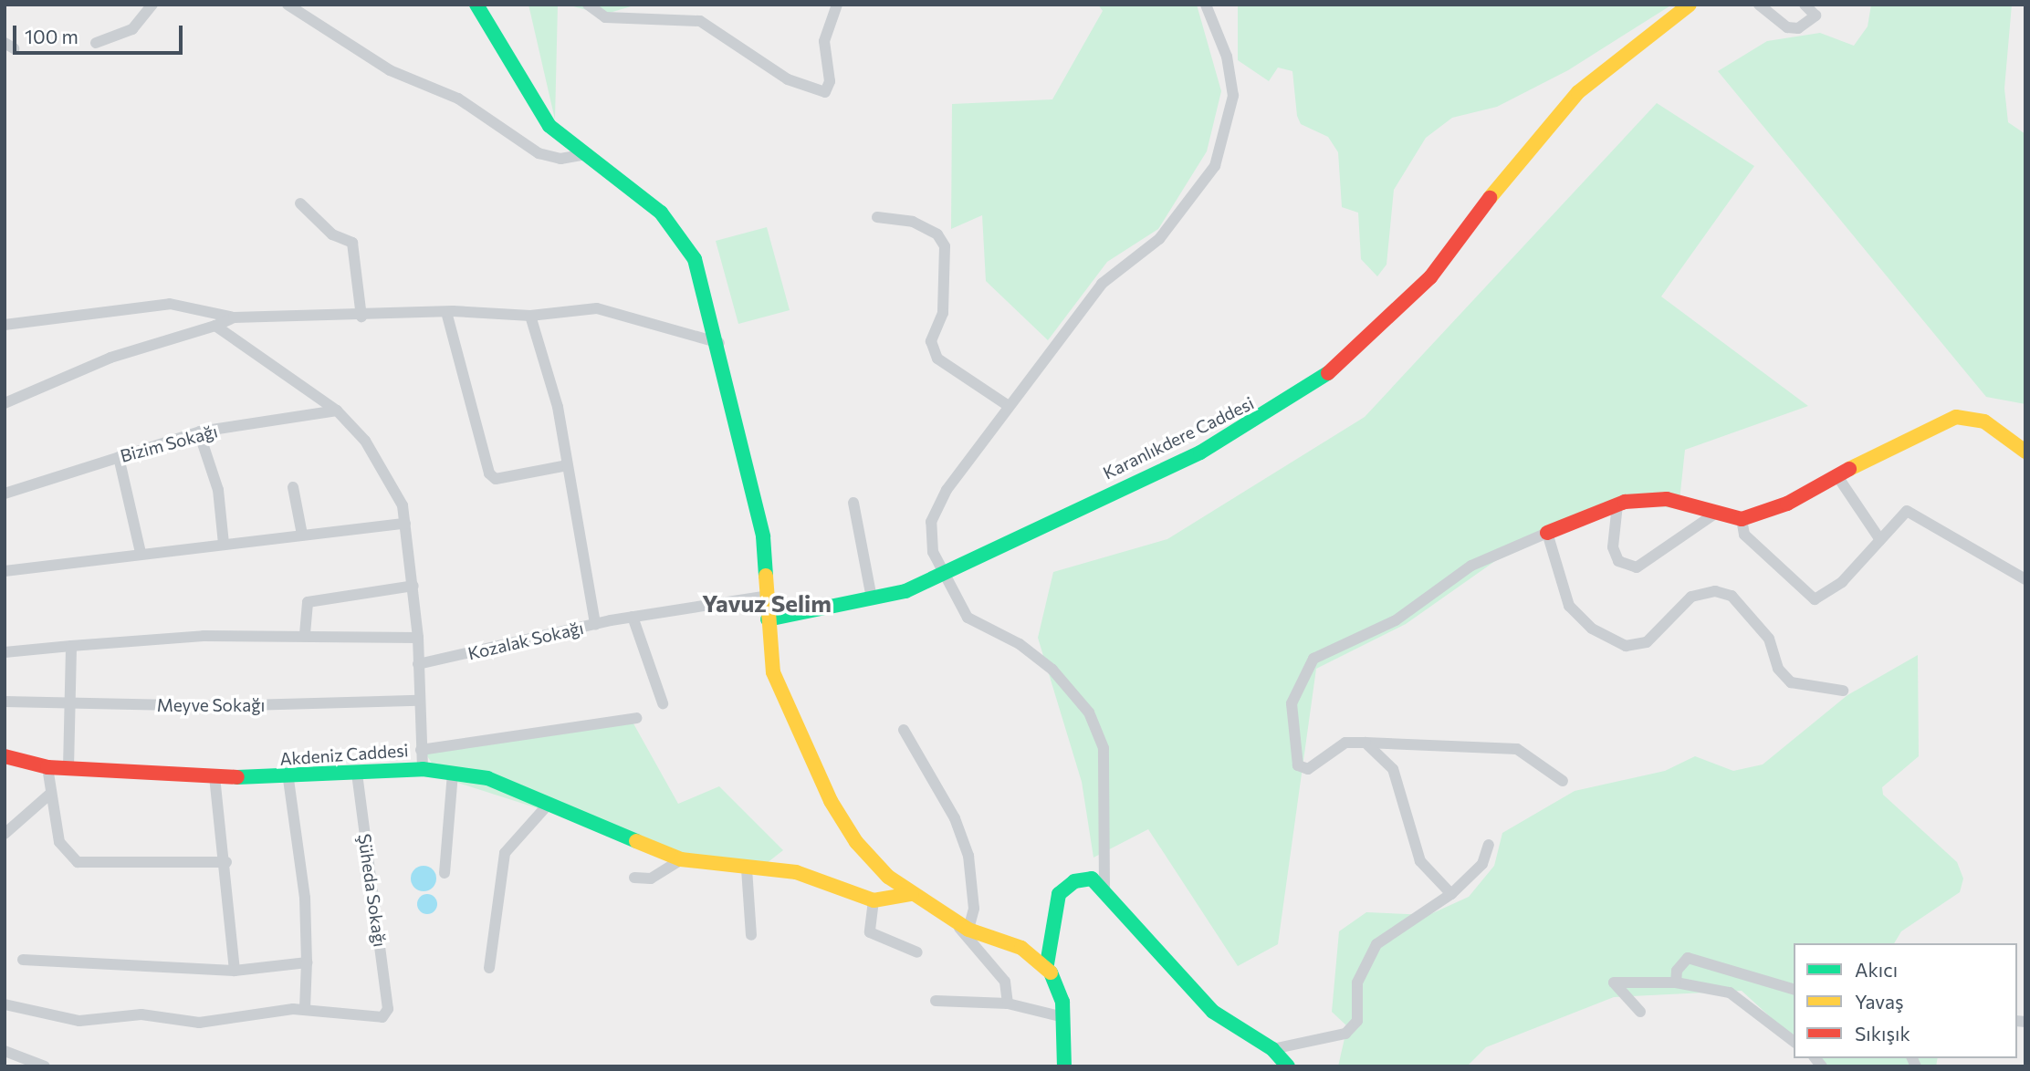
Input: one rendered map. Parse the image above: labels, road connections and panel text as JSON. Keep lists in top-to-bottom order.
{
  "streets": {
    "street": [
      "Karanlıkdere Caddesi",
      "Bizim Sokağı",
      "Kozalak Sokağı",
      "Meyve Sokağı",
      "Akdeniz Caddesi",
      "Şüheda Sokağı"
    ]
  },
  "crossings": [
    ["Akdeniz Caddesi", "Şüheda Sokağı"]
  ],
  "districts": ["Yavuz Selim"],
  "legend": ["Akıcı", "Yavaş", "Sıkışık"],
  "scale_bar": "100 m"
}
